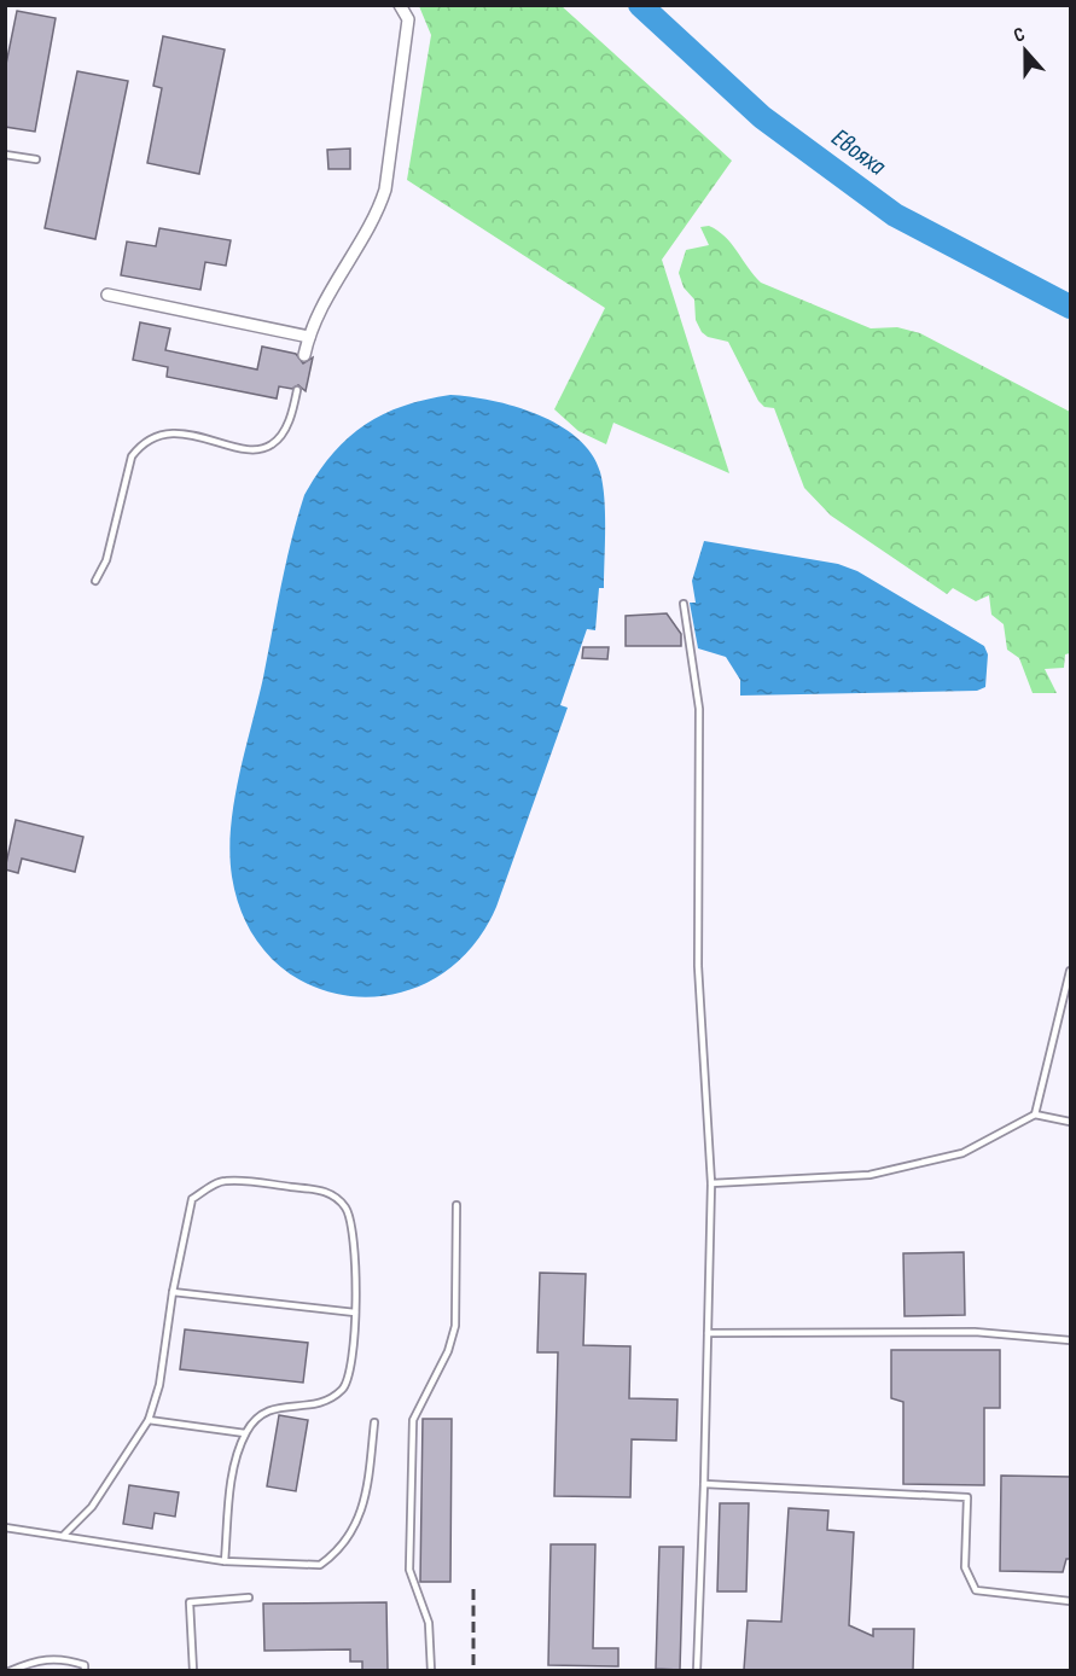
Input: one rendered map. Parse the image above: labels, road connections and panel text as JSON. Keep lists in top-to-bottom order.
{
  "water": ["Евояха"],
  "north": "top"
}
